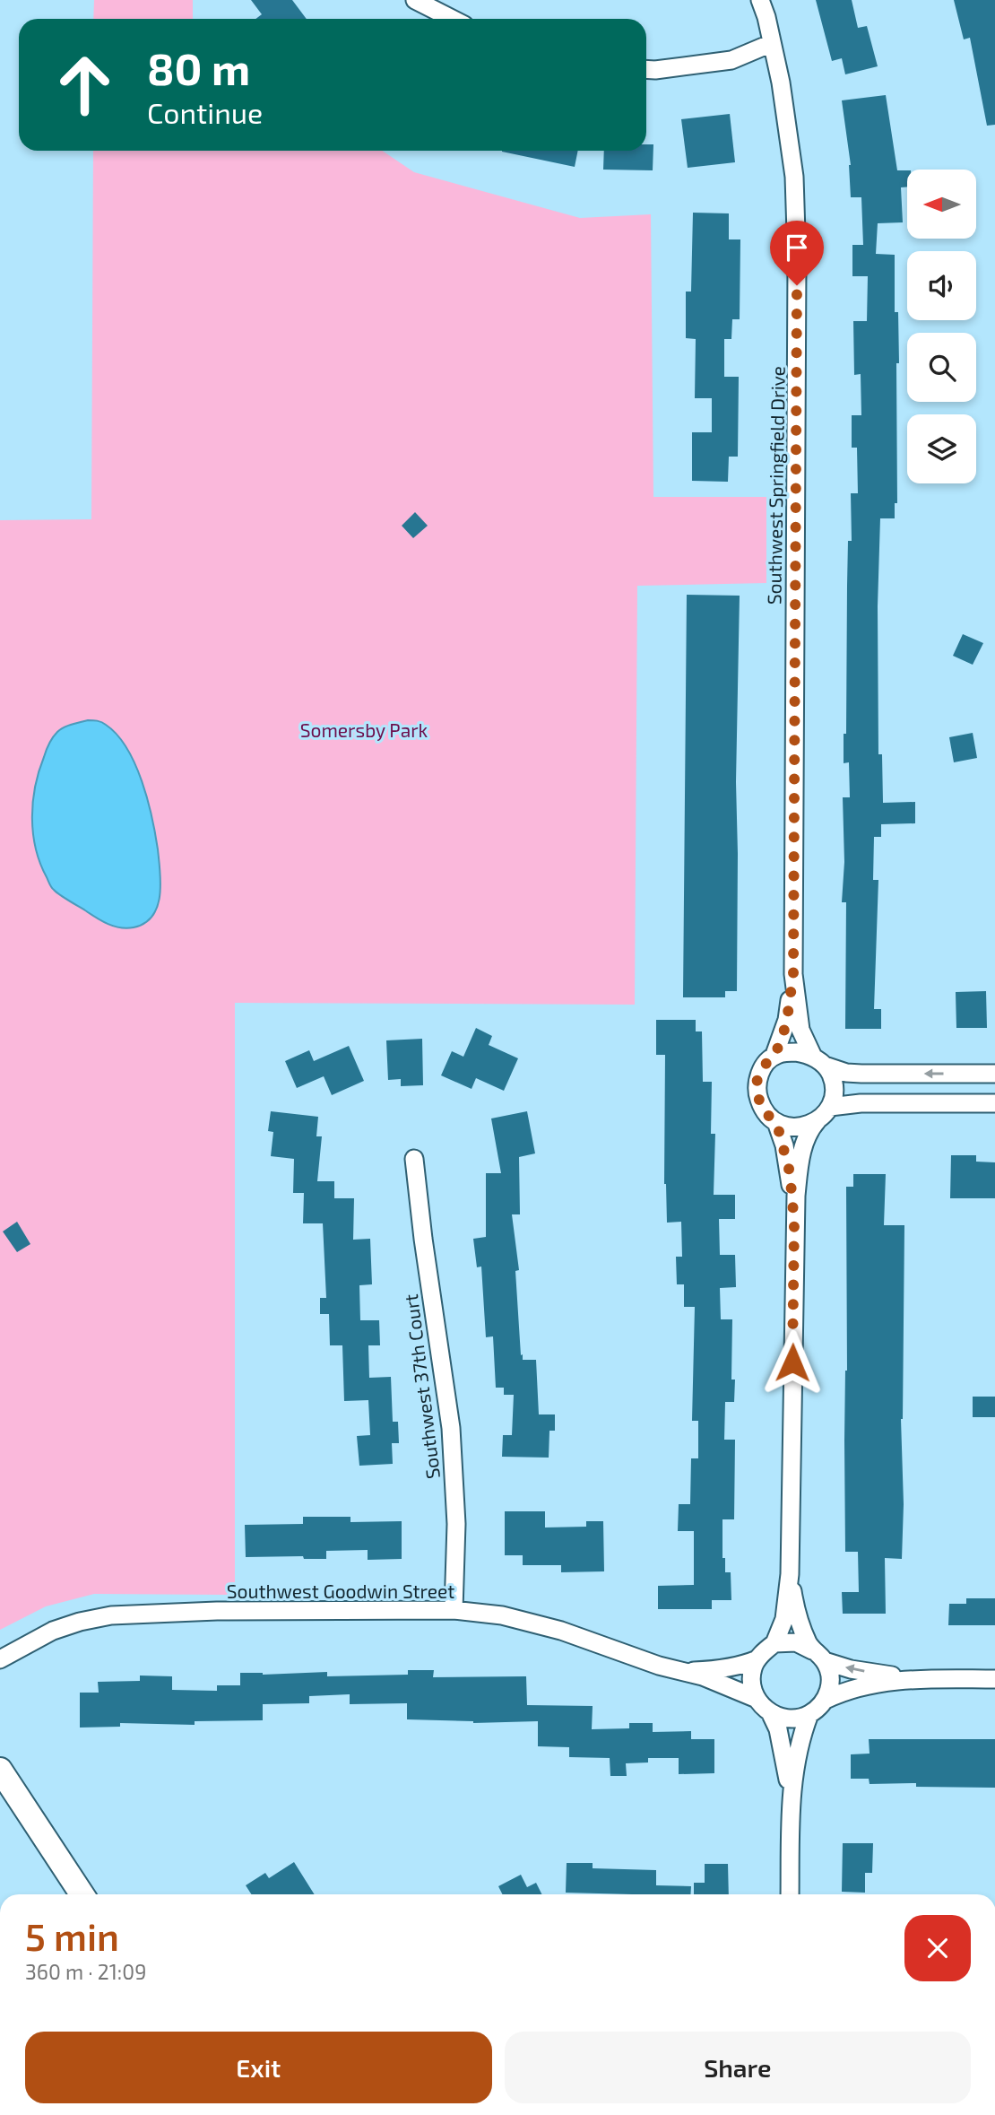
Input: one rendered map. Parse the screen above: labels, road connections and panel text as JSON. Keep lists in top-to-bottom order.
{
  "streets": {
    "street": ["Southwest Springfield Drive", "Southwest 37th Court", "Southwest Goodwin Street"]
  },
  "crossings": [
    ["Southwest 37th Court", "Southwest Goodwin Street"]
  ],
  "parks": ["Somersby Park"],
  "north": "left",
  "page": {
    "turn": ["80 m", "Continue"],
    "heading": ["5 min", "360 m · 21:09"],
    "buttons": ["Exit", "Share"]
  }
}
